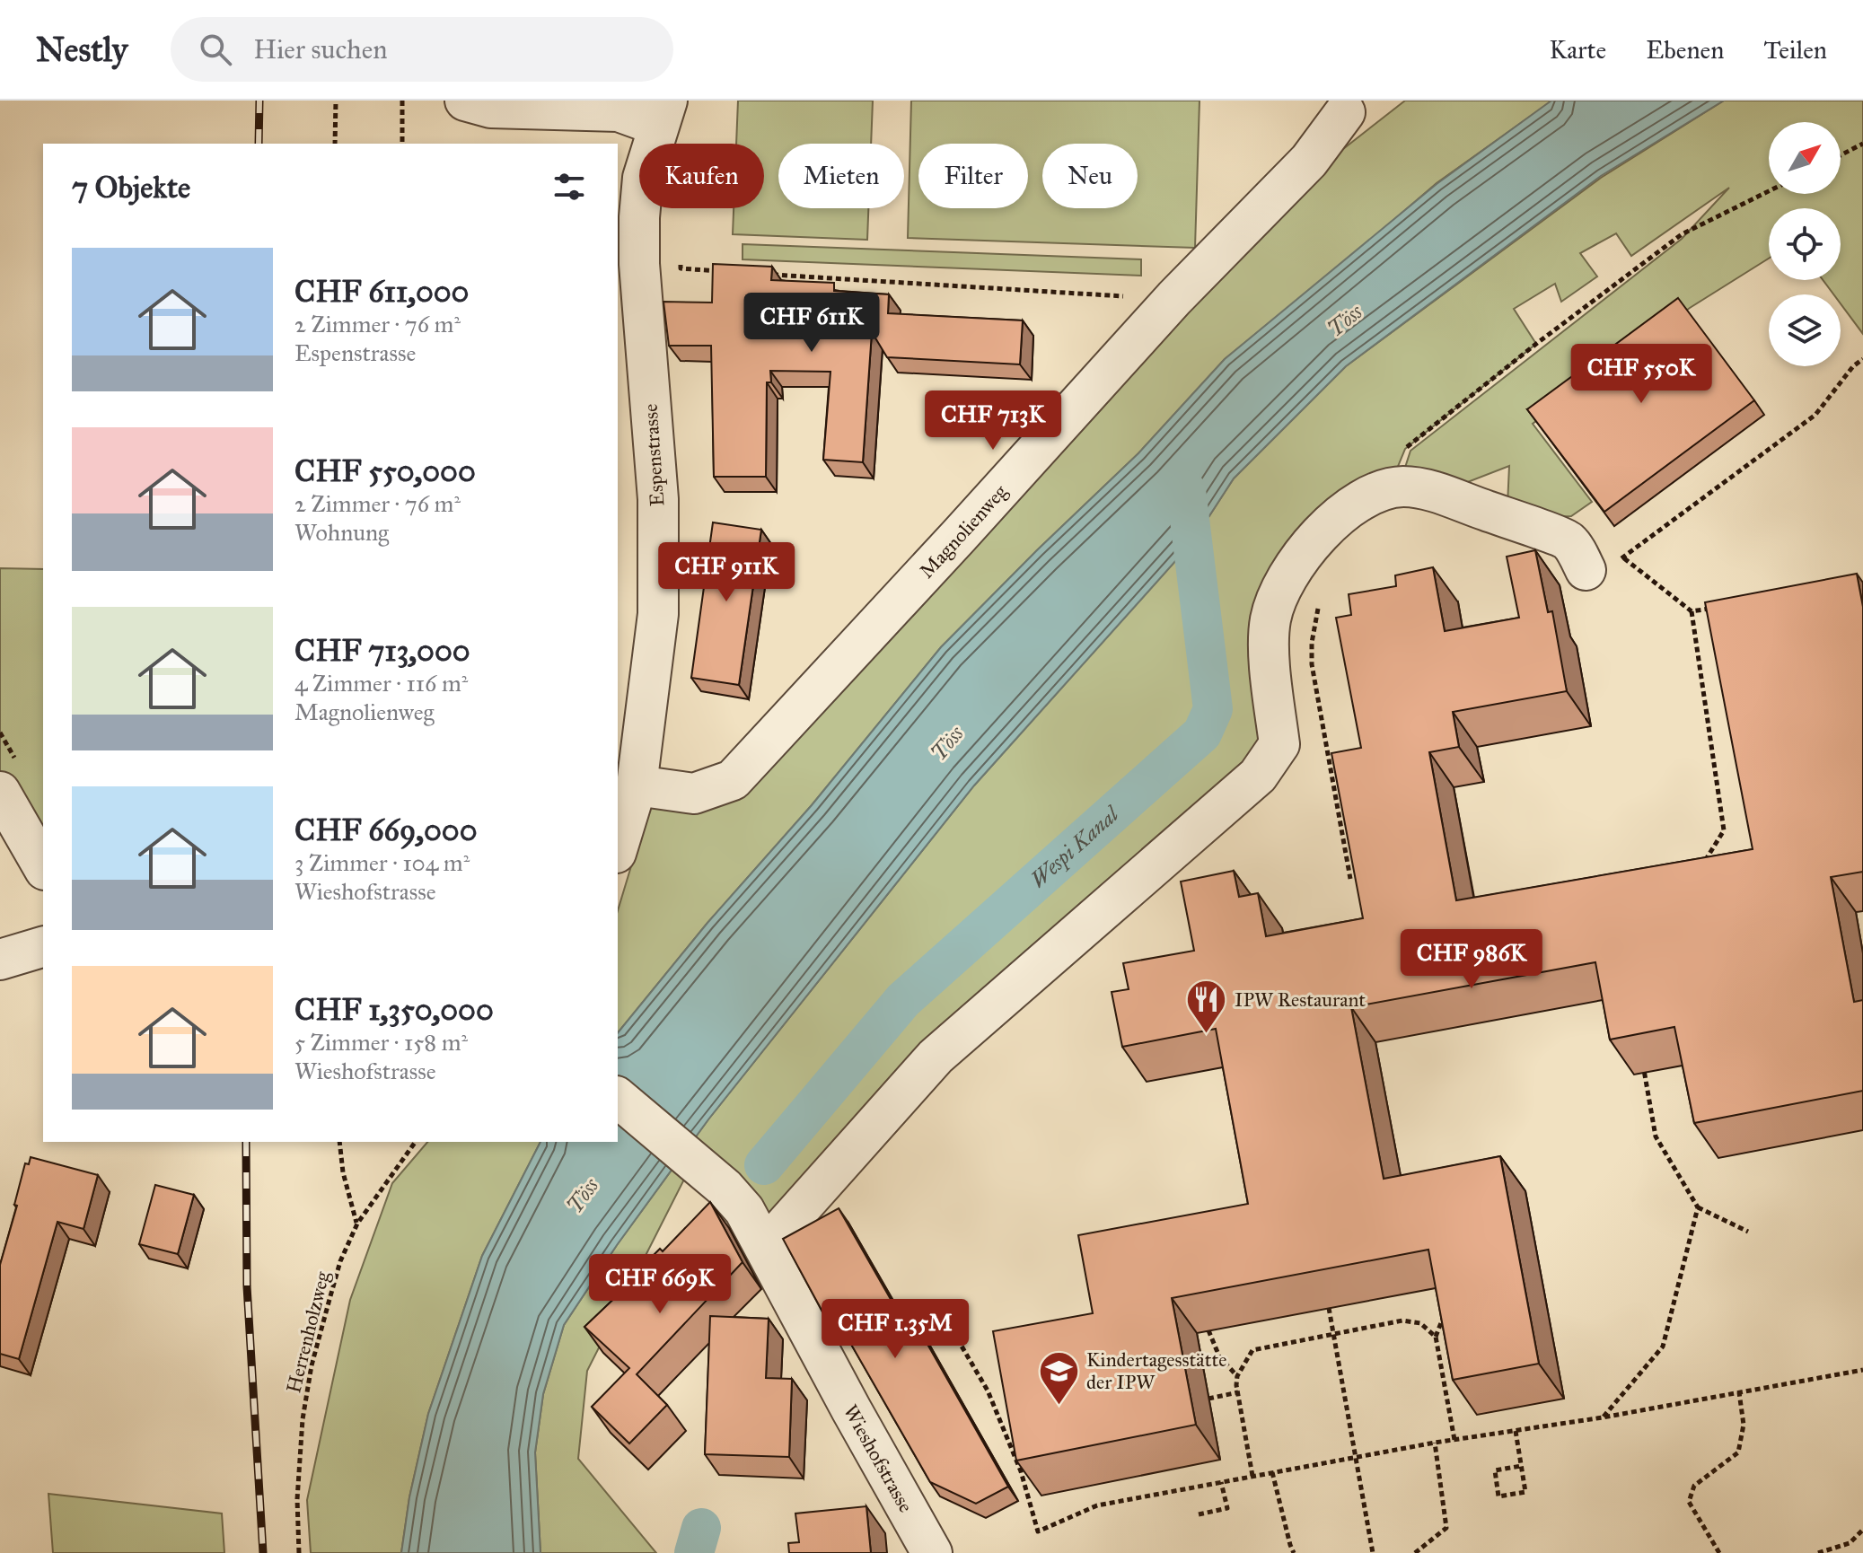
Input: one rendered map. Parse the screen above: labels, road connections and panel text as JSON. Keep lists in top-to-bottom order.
{
  "streets": {
    "street": ["Espenstrasse", "Magnolienweg", "Wieshofstrasse"],
    "path": ["Herrenholzweg"]
  },
  "crossings": [
    ["Espenstrasse", "Magnolienweg"]
  ],
  "water": ["Töss", "Wespi Kanal"],
  "places": {
    "restaurant": ["IPW Restaurant"],
    "school or university": ["Kindertagesstätte der IPW"]
  },
  "north": "top right",
  "page": {
    "header": "Nestly",
    "search": "Hier suchen",
    "nav": ["Karte", "Ebenen", "Teilen"],
    "chip": [
      "Kaufen",
      "Mieten",
      "Filter",
      "Neu"
    ],
    "heading": "7 Objekte",
    "list": [
      {
        "name": "CHF 611,000",
        "note": "2 Zimmer · 76 m² · Espenstrasse"
      },
      {
        "name": "CHF 550,000",
        "note": "2 Zimmer · 76 m² · Wohnung"
      },
      {
        "name": "CHF 713,000",
        "note": "4 Zimmer · 116 m² · Magnolienweg"
      },
      {
        "name": "CHF 669,000",
        "note": "3 Zimmer · 104 m² · Wieshofstrasse"
      },
      {
        "name": "CHF 1,350,000",
        "note": "5 Zimmer · 158 m² · Wieshofstrasse"
      }
    ],
    "price": [
      "CHF 611K",
      "CHF 550K",
      "CHF 713K",
      "CHF 911K",
      "CHF 986K",
      "CHF 669K",
      "CHF 1.35M"
    ]
  }
}
